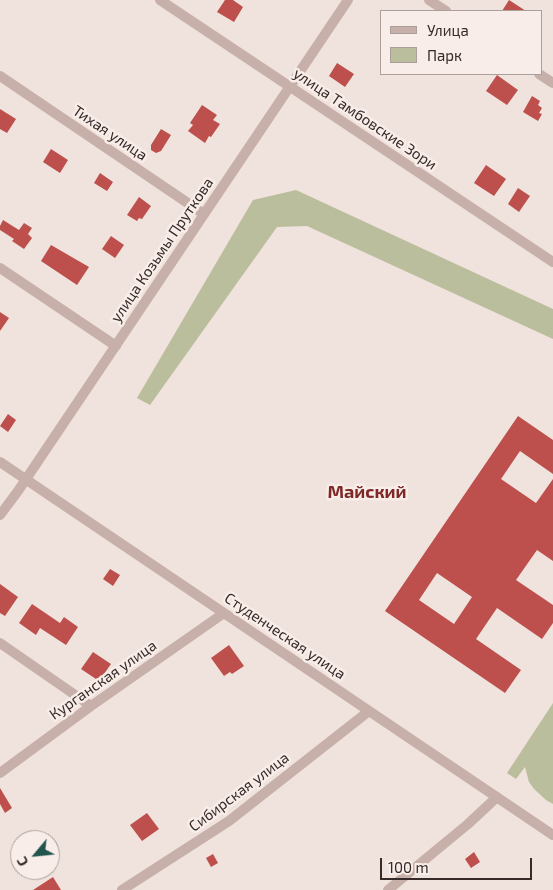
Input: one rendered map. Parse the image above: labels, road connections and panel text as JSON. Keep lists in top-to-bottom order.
{
  "streets": {
    "street": [
      "улица Тамбовские Зори",
      "Тихая улица",
      "улица Козьмы Пруткова",
      "Студенческая улица",
      "Курганская улица",
      "Сибирская улица"
    ]
  },
  "crossings": [
    ["улица Тамбовские Зори", "улица Козьмы Пруткова"],
    ["Тихая улица", "улица Козьмы Пруткова"],
    ["улица Козьмы Пруткова", "Студенческая улица"],
    ["Студенческая улица", "Курганская улица"],
    ["Студенческая улица", "Сибирская улица"]
  ],
  "districts": ["Майский"],
  "legend": ["Улица", "Парк"],
  "scale_bar": "100 m",
  "north": "bottom left"
}
